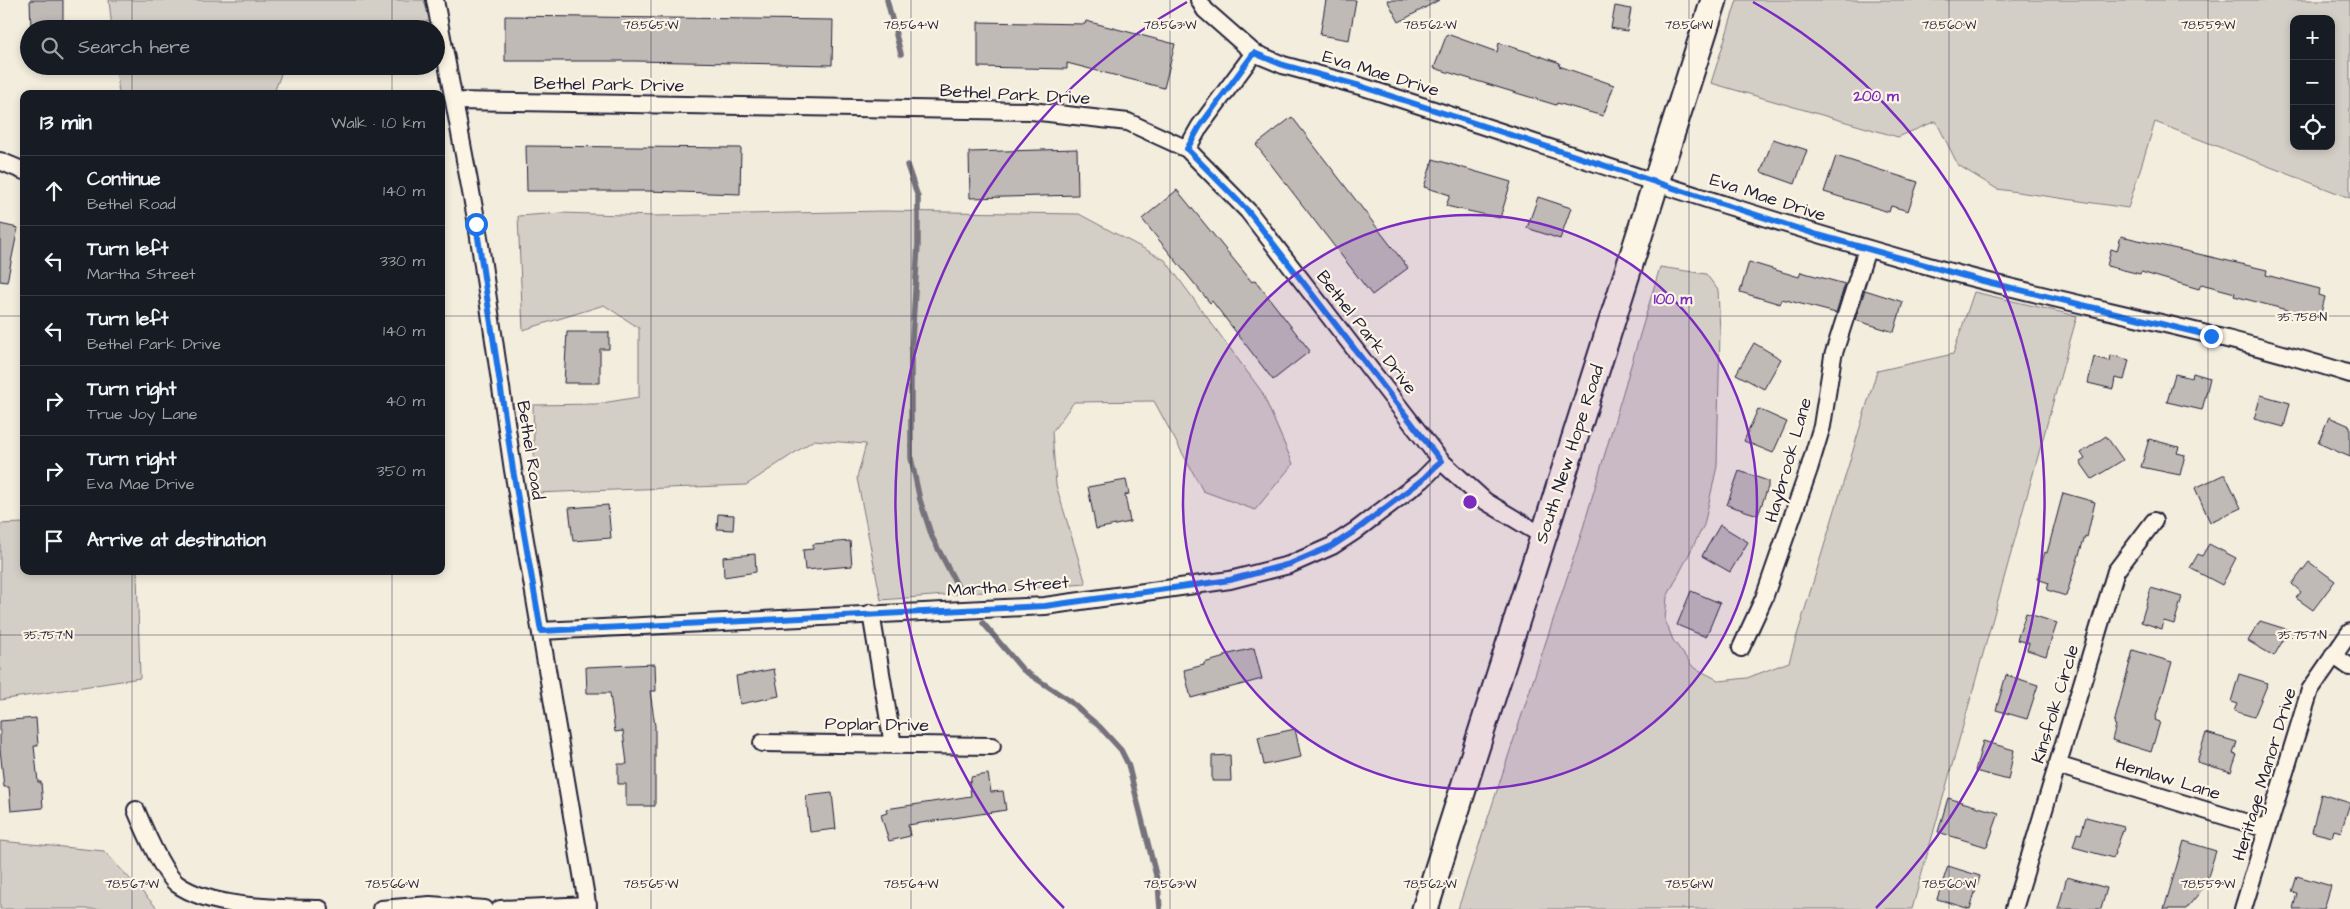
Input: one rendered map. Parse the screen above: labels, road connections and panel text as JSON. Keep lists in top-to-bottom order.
{
  "streets": {
    "main road": ["South New Hope Road"],
    "street": [
      "Eva Mae Drive",
      "Bethel Park Drive",
      "Bethel Road",
      "Haybrook Lane",
      "Martha Street",
      "Kinsfolk Circle",
      "Poplar Drive",
      "Heritage Manor Drive",
      "Hemlaw Lane"
    ]
  },
  "crossings": [
    ["Eva Mae Drive", "South New Hope Road"],
    ["Eva Mae Drive", "Haybrook Lane"],
    ["Bethel Park Drive", "Bethel Road"],
    ["Bethel Park Drive", "South New Hope Road"],
    ["Bethel Park Drive", "Martha Street"],
    ["Bethel Road", "Martha Street"],
    ["Kinsfolk Circle", "Hemlaw Lane"],
    ["Heritage Manor Drive", "Hemlaw Lane"]
  ],
  "page": {
    "map_buttons": ["+", "−"],
    "search": "Search here",
    "heading": ["13 min", "Walk · 1.0 km"],
    "list": [
      ["Continue", "Bethel Road", "140 m"],
      ["Turn left", "Martha Street", "330 m"],
      ["Turn left", "Bethel Park Drive", "140 m"],
      ["Turn right", "True Joy Lane", "40 m"],
      ["Turn right", "Eva Mae Drive", "350 m"],
      "Arrive at destination"
    ]
  },
  "coordinates": [
    "78.565°W",
    "78.564°W",
    "78.563°W",
    "78.562°W",
    "78.561°W",
    "78.560°W",
    "78.559°W",
    "35.758°N",
    "35.757°N",
    "78.567°W",
    "78.566°W"
  ],
  "rings": ["200 m", "100 m"]
}
